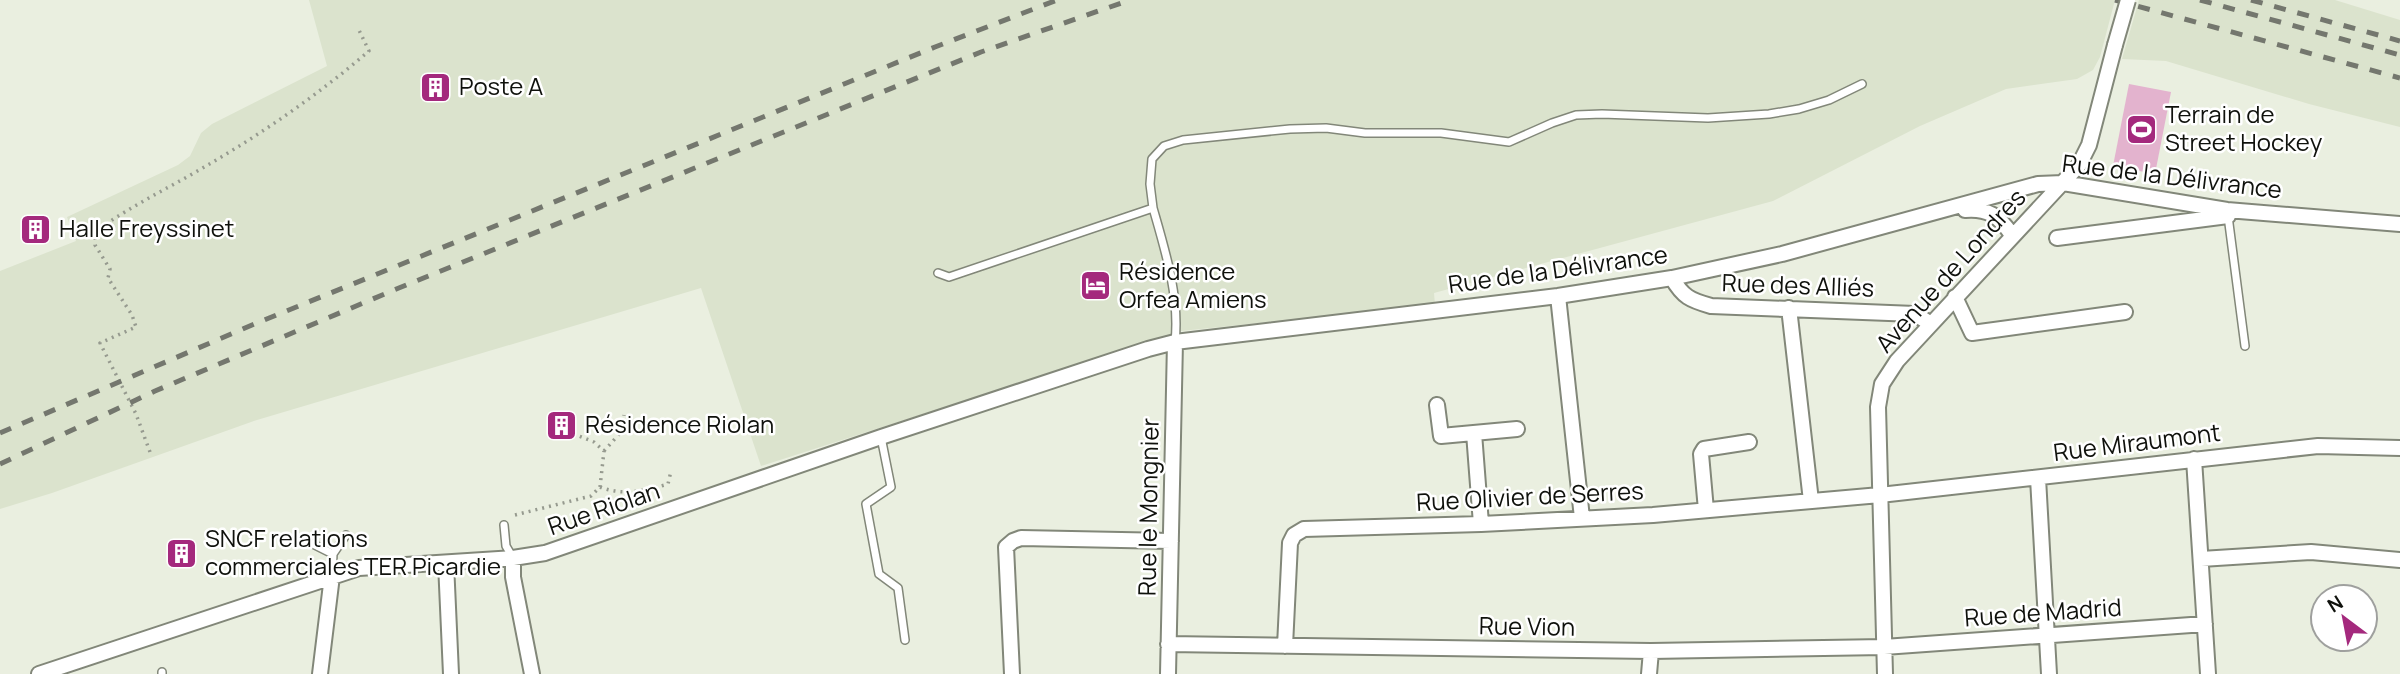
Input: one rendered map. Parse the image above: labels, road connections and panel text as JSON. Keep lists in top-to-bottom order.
{
  "streets": {
    "street": [
      "Rue de la Délivrance",
      "Avenue de Londres",
      "Rue des Alliés",
      "Rue Miraumont",
      "Rue Olivier de Serres",
      "Rue le Mongnier",
      "Rue Riolan",
      "Rue de Madrid",
      "Rue Vion"
    ]
  },
  "crossings": [
    ["Rue de la Délivrance", "Avenue de Londres"],
    ["Rue de la Délivrance", "Rue des Alliés"],
    ["Rue de la Délivrance", "Rue le Mongnier"],
    ["Rue de la Délivrance", "Rue Riolan"],
    ["Avenue de Londres", "Rue des Alliés"],
    ["Avenue de Londres", "Rue Miraumont"],
    ["Avenue de Londres", "Rue Olivier de Serres"],
    ["Avenue de Londres", "Rue de Madrid"],
    ["Avenue de Londres", "Rue Vion"],
    ["Rue Miraumont", "Rue Olivier de Serres"],
    ["Rue Olivier de Serres", "Rue Vion"],
    ["Rue le Mongnier", "Rue Riolan"],
    ["Rue le Mongnier", "Rue Vion"],
    ["Rue de Madrid", "Rue Vion"]
  ],
  "places": {
    "building": [
      "Poste A",
      "Halle Freyssinet",
      "Résidence Riolan",
      "SNCF relations commerciales TER Picardie"
    ],
    "sports": ["Terrain de Street Hockey"],
    "hotel": ["Résidence Orfea Amiens"]
  },
  "north": "top left"
}
